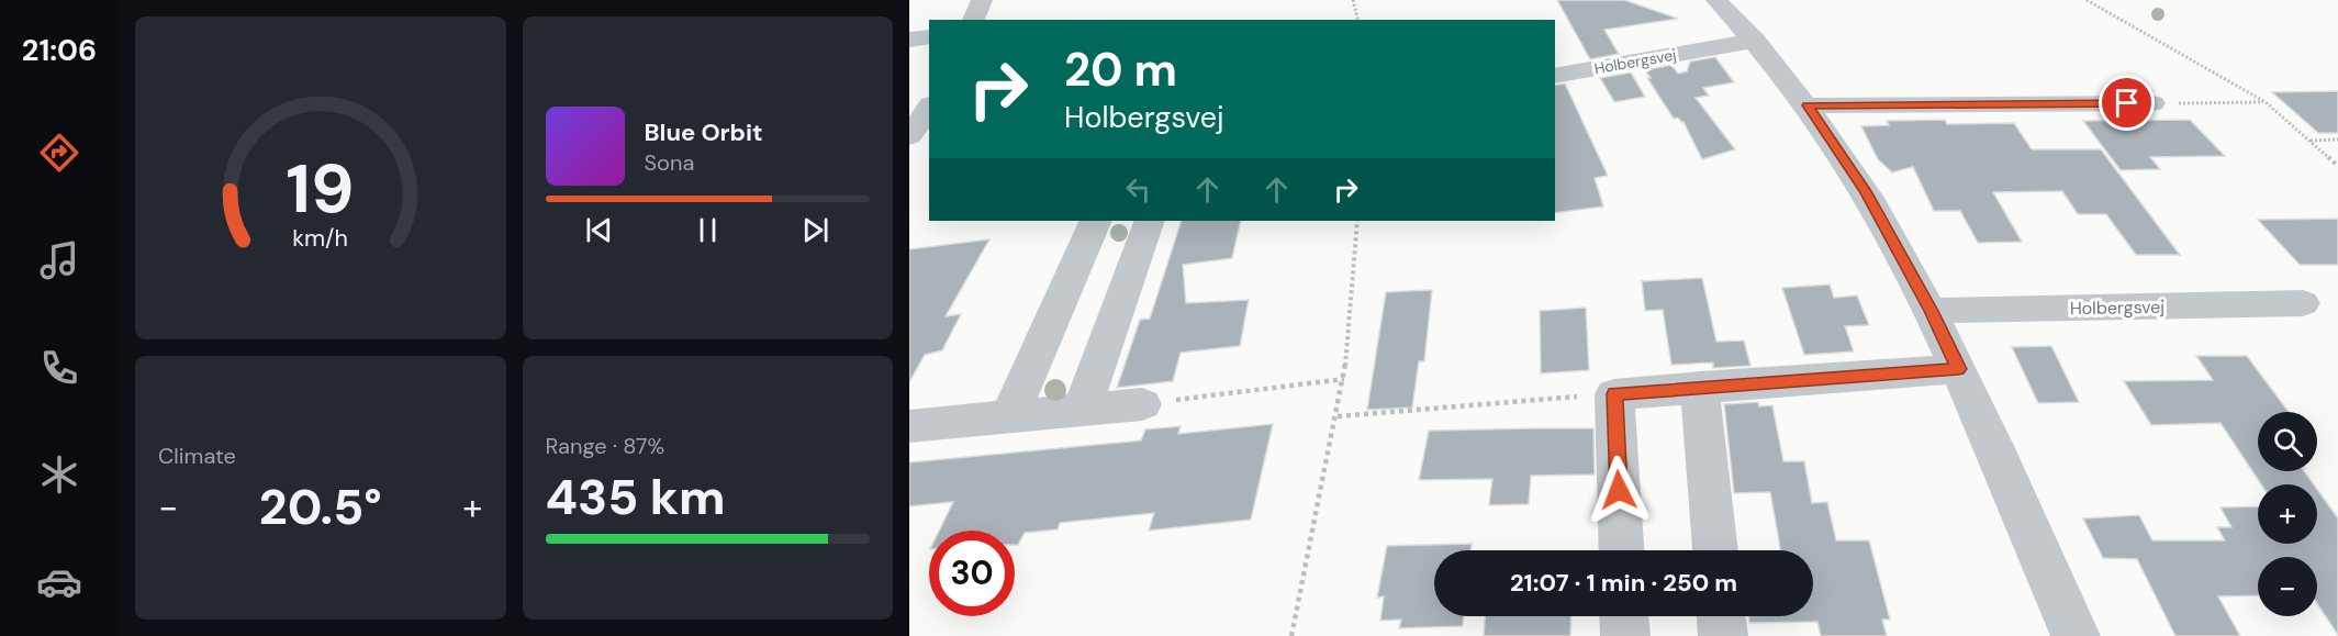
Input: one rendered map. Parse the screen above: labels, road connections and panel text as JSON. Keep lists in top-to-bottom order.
{
  "streets": {
    "street": ["Holbergsvej"]
  },
  "page": {
    "tabs": "21:06",
    "turn": ["20 m", "Holbergsvej"],
    "song": ["Blue Orbit", "Sona"],
    "tile": [
      "Climate",
      ["Range · 87%", "435 km"]
    ],
    "map_buttons": ["+", "−"],
    "heat": ["−", "20.5°", "+"],
    "limit": "30",
    "trip": "21:07 · 1 min · 250 m",
    "gauge": ["19", "km/h"]
  }
}
